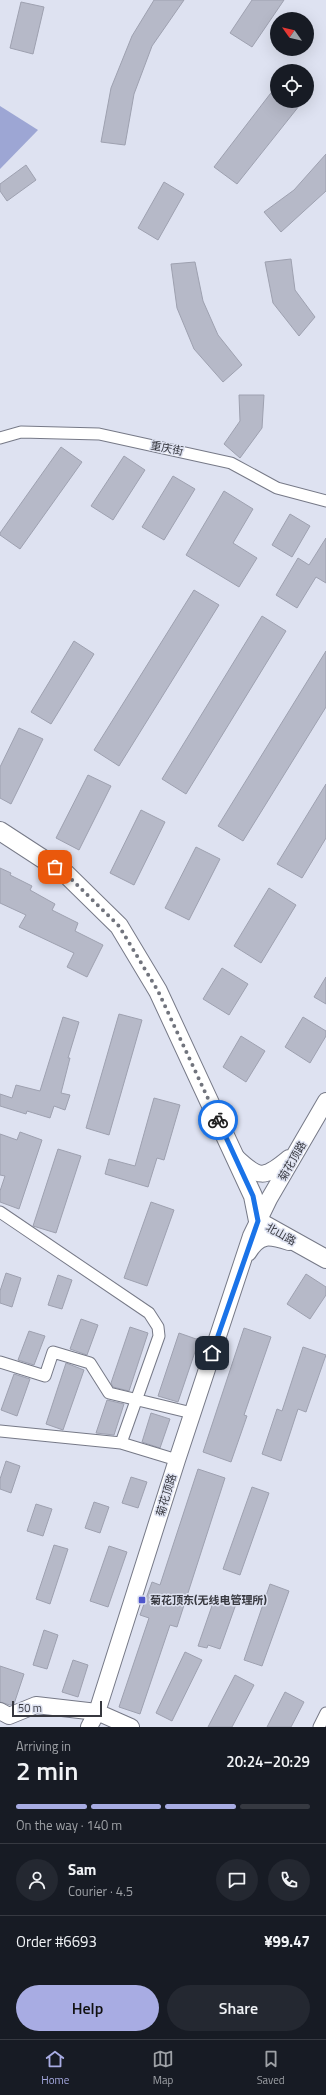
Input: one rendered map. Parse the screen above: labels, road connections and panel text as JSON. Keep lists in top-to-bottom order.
{
  "streets": {
    "main road": ["北山路"],
    "street": ["重庆街", "菊花顶路"]
  },
  "crossings": [
    ["菊花顶路", "北山路"]
  ],
  "places": {
    "transit": ["菊花顶东(无线电管理所)"]
  },
  "scale_bar": "50 m",
  "north": "top left",
  "page": {
    "scale": "50 m",
    "heading": ["2 min", "Arriving in", "20:24–20:29"],
    "panel": [
      "Sam",
      "Courier · 4.5",
      "Order #6693",
      "¥99.47"
    ],
    "bar": "On the way · 140 m",
    "buttons": ["Help", "Share"],
    "tabs": ["Home", "Map", "Saved"]
  }
}
